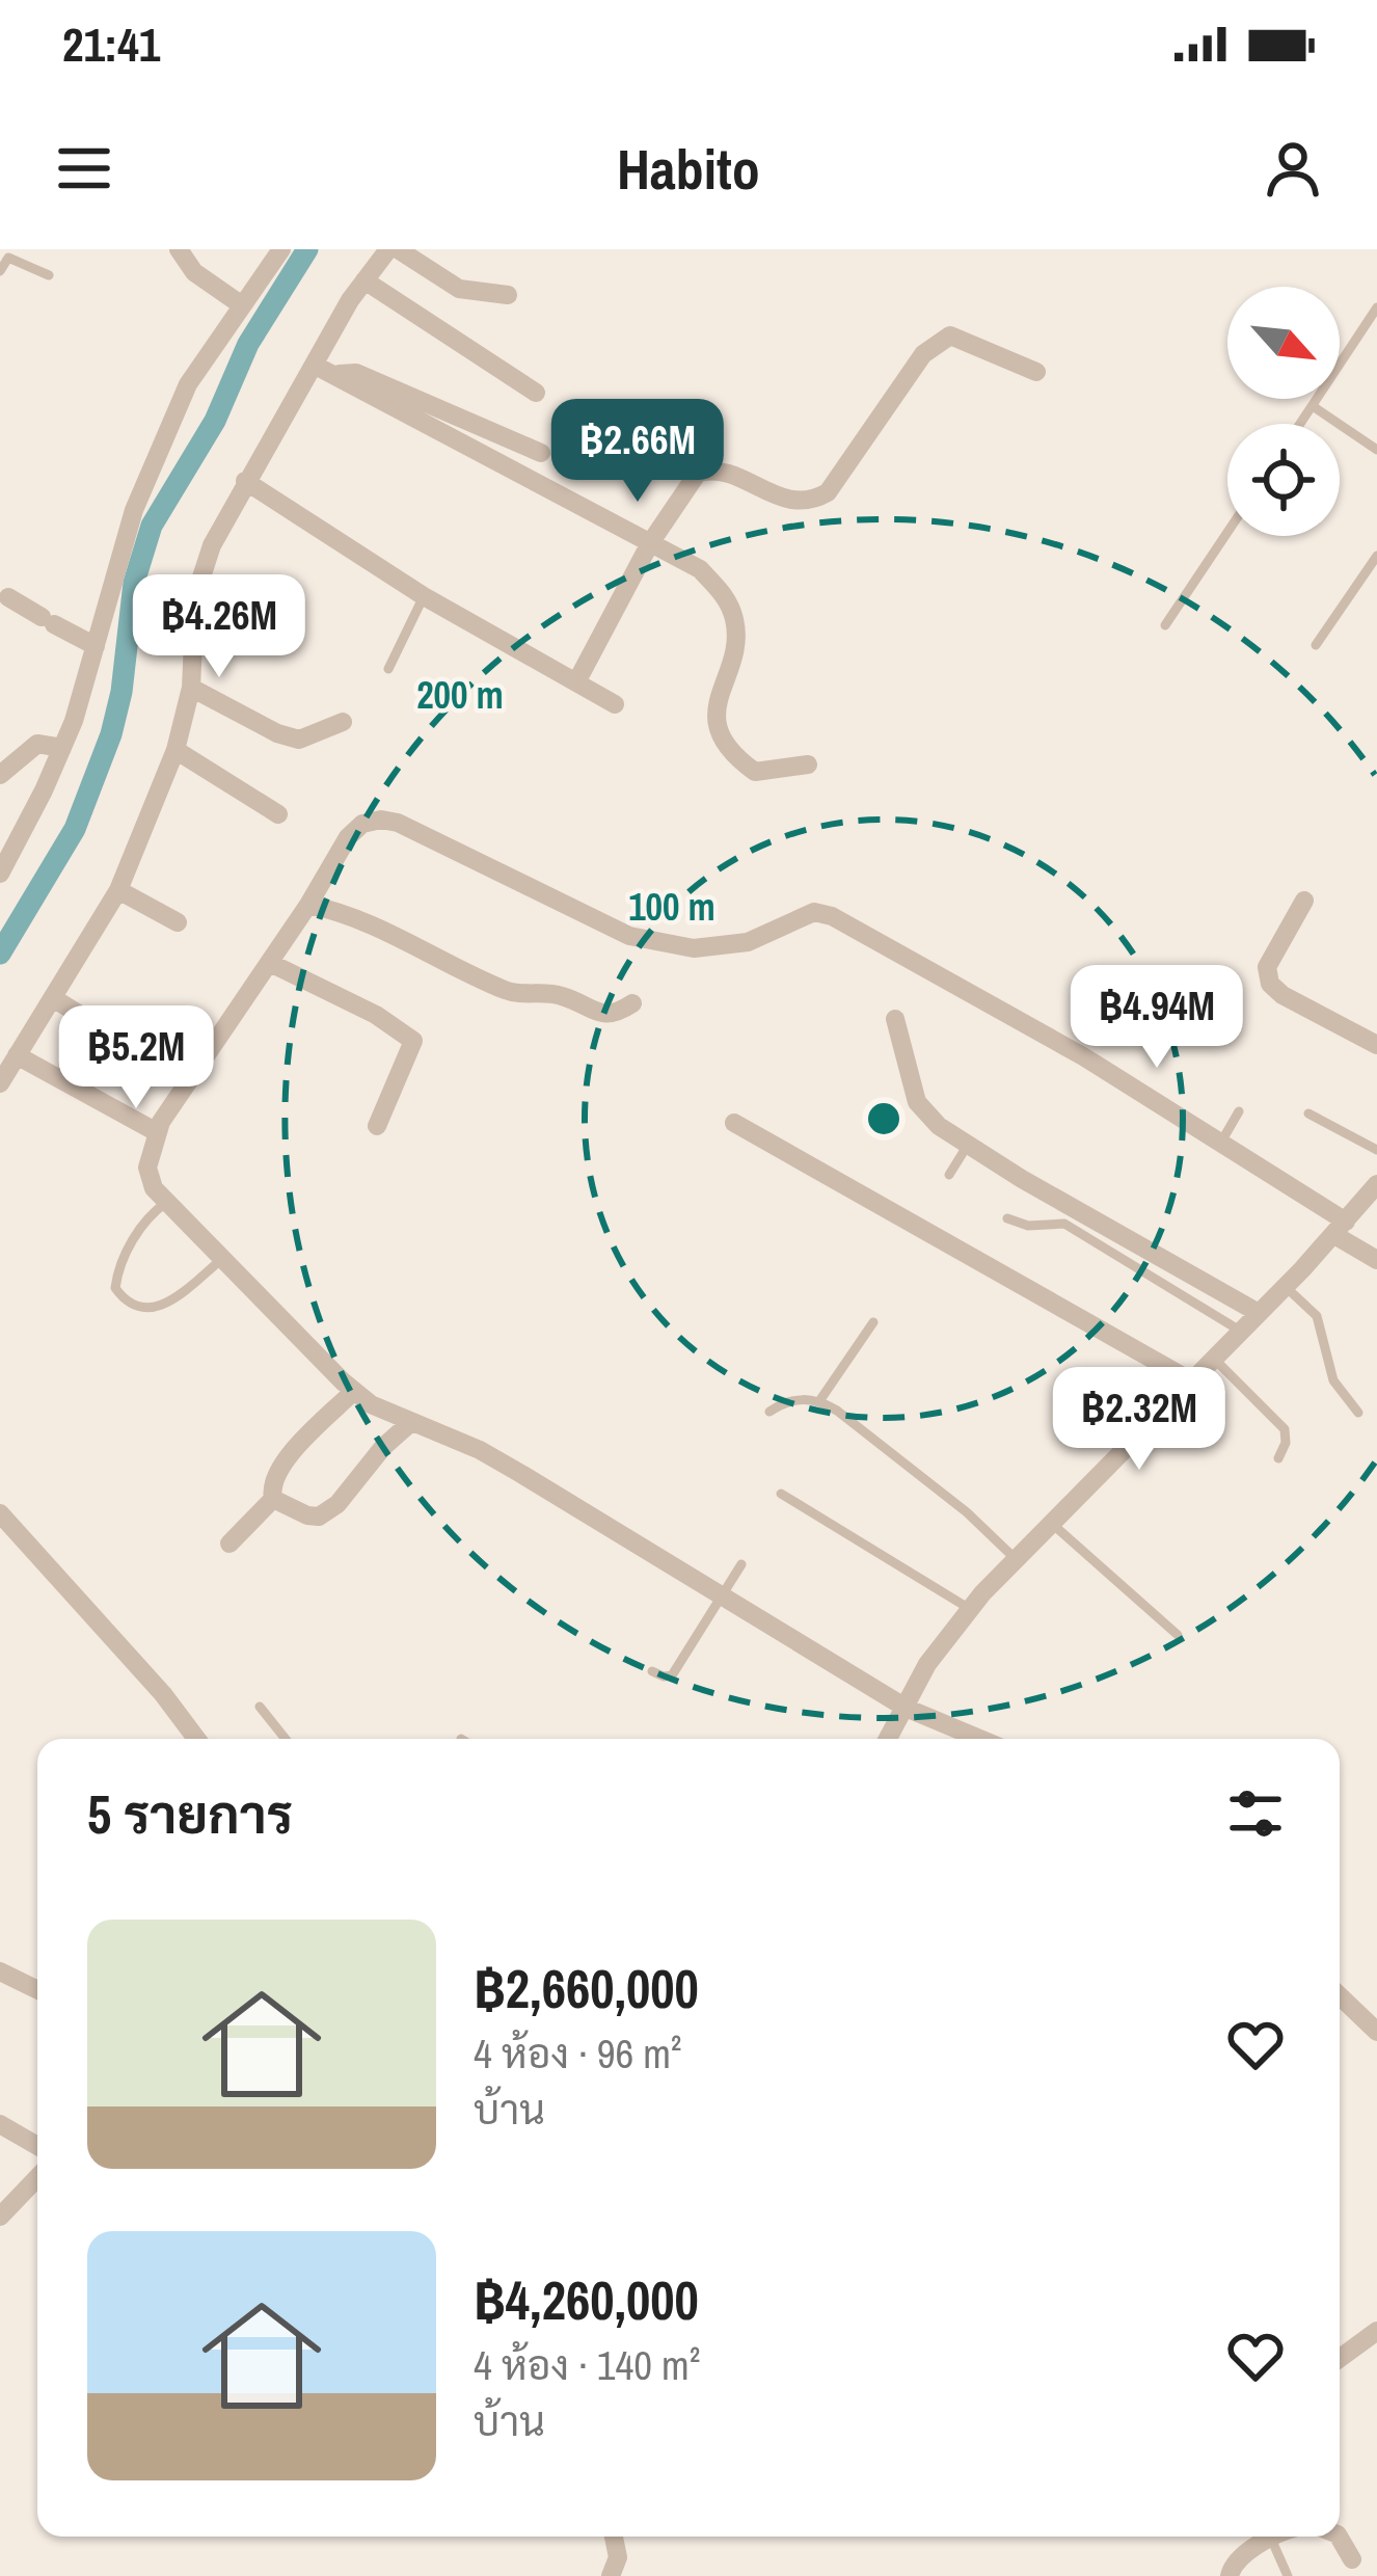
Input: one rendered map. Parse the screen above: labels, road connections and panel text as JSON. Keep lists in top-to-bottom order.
{
  "north": "bottom right",
  "page": {
    "status": "21:41",
    "header": "Habito",
    "price": [
      "฿2.66M",
      "฿4.26M",
      "฿4.94M",
      "฿5.2M",
      "฿2.32M"
    ],
    "heading": "5 รายการ",
    "list": [
      {
        "name": "฿2,660,000",
        "note": "4 ห้อง · 96 m² · บ้าน"
      },
      {
        "name": "฿4,260,000",
        "note": "4 ห้อง · 140 m² · บ้าน"
      }
    ]
  },
  "rings": ["200 m", "100 m"]
}
